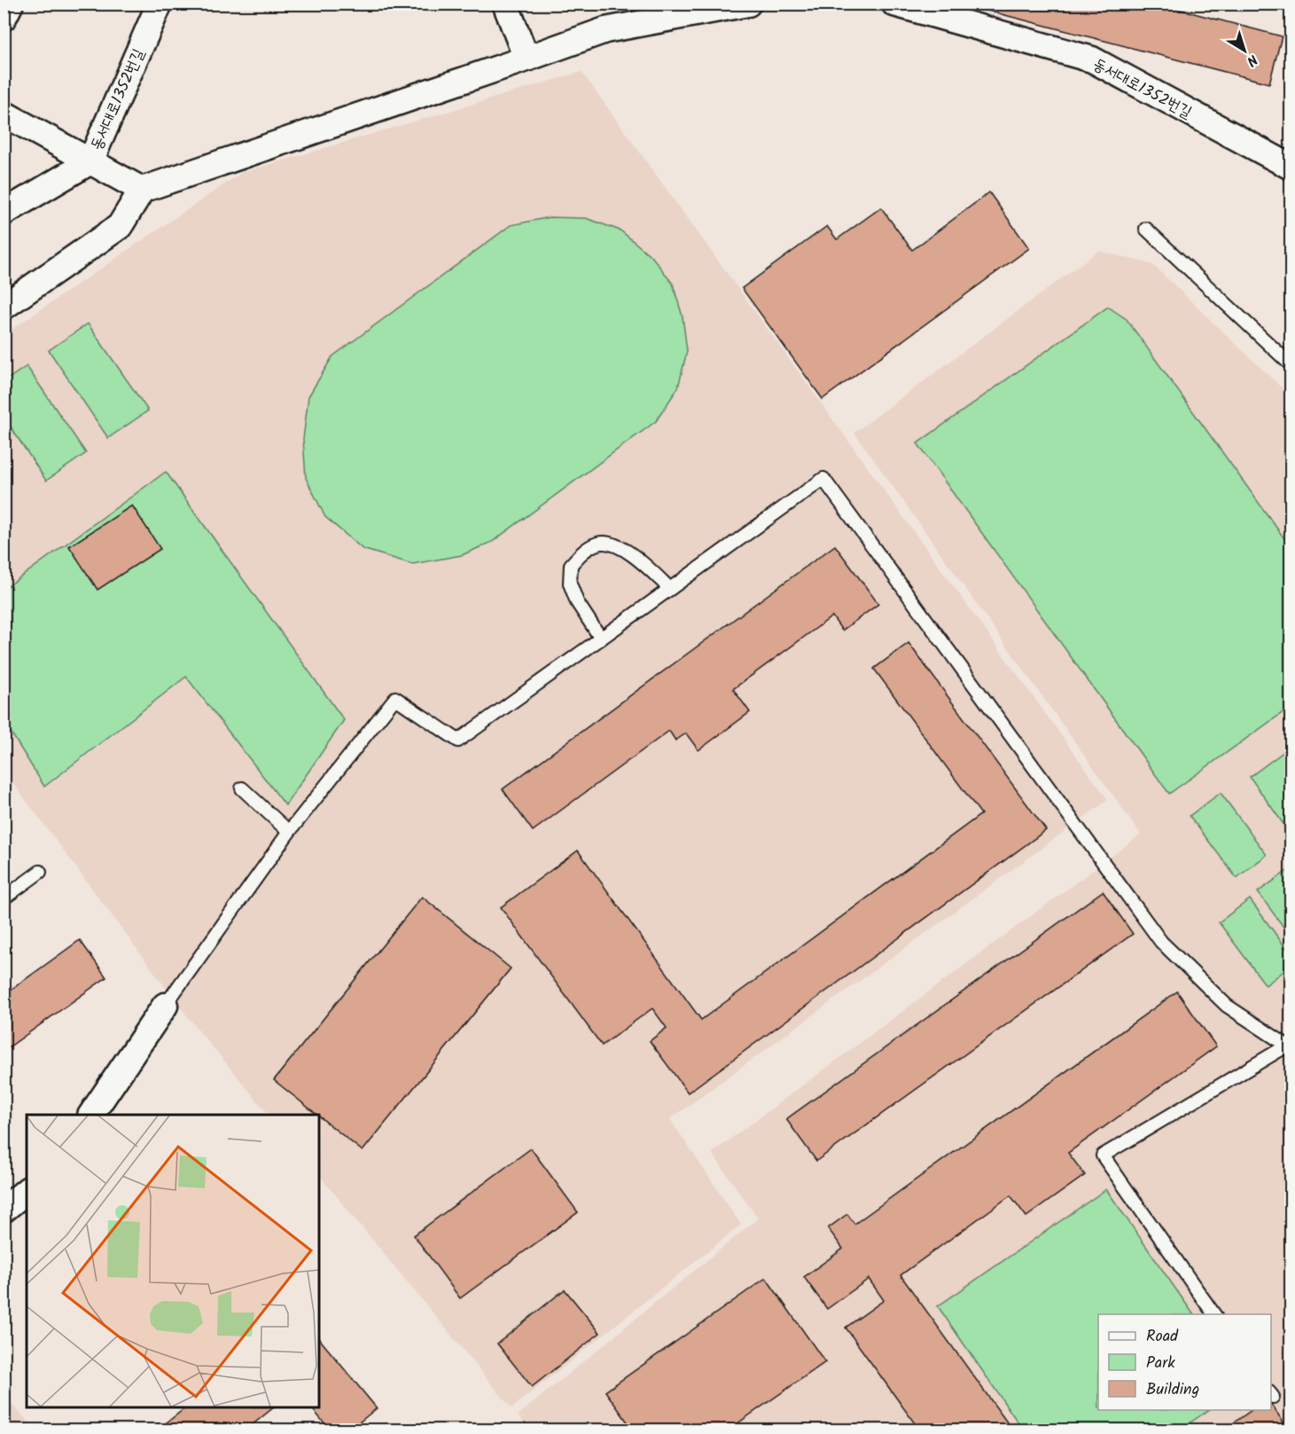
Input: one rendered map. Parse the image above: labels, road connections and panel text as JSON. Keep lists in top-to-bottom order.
{
  "streets": {
    "street": ["동서대로1352번길"]
  },
  "legend": ["Road", "Park", "Building"],
  "north": "bottom right"
}
